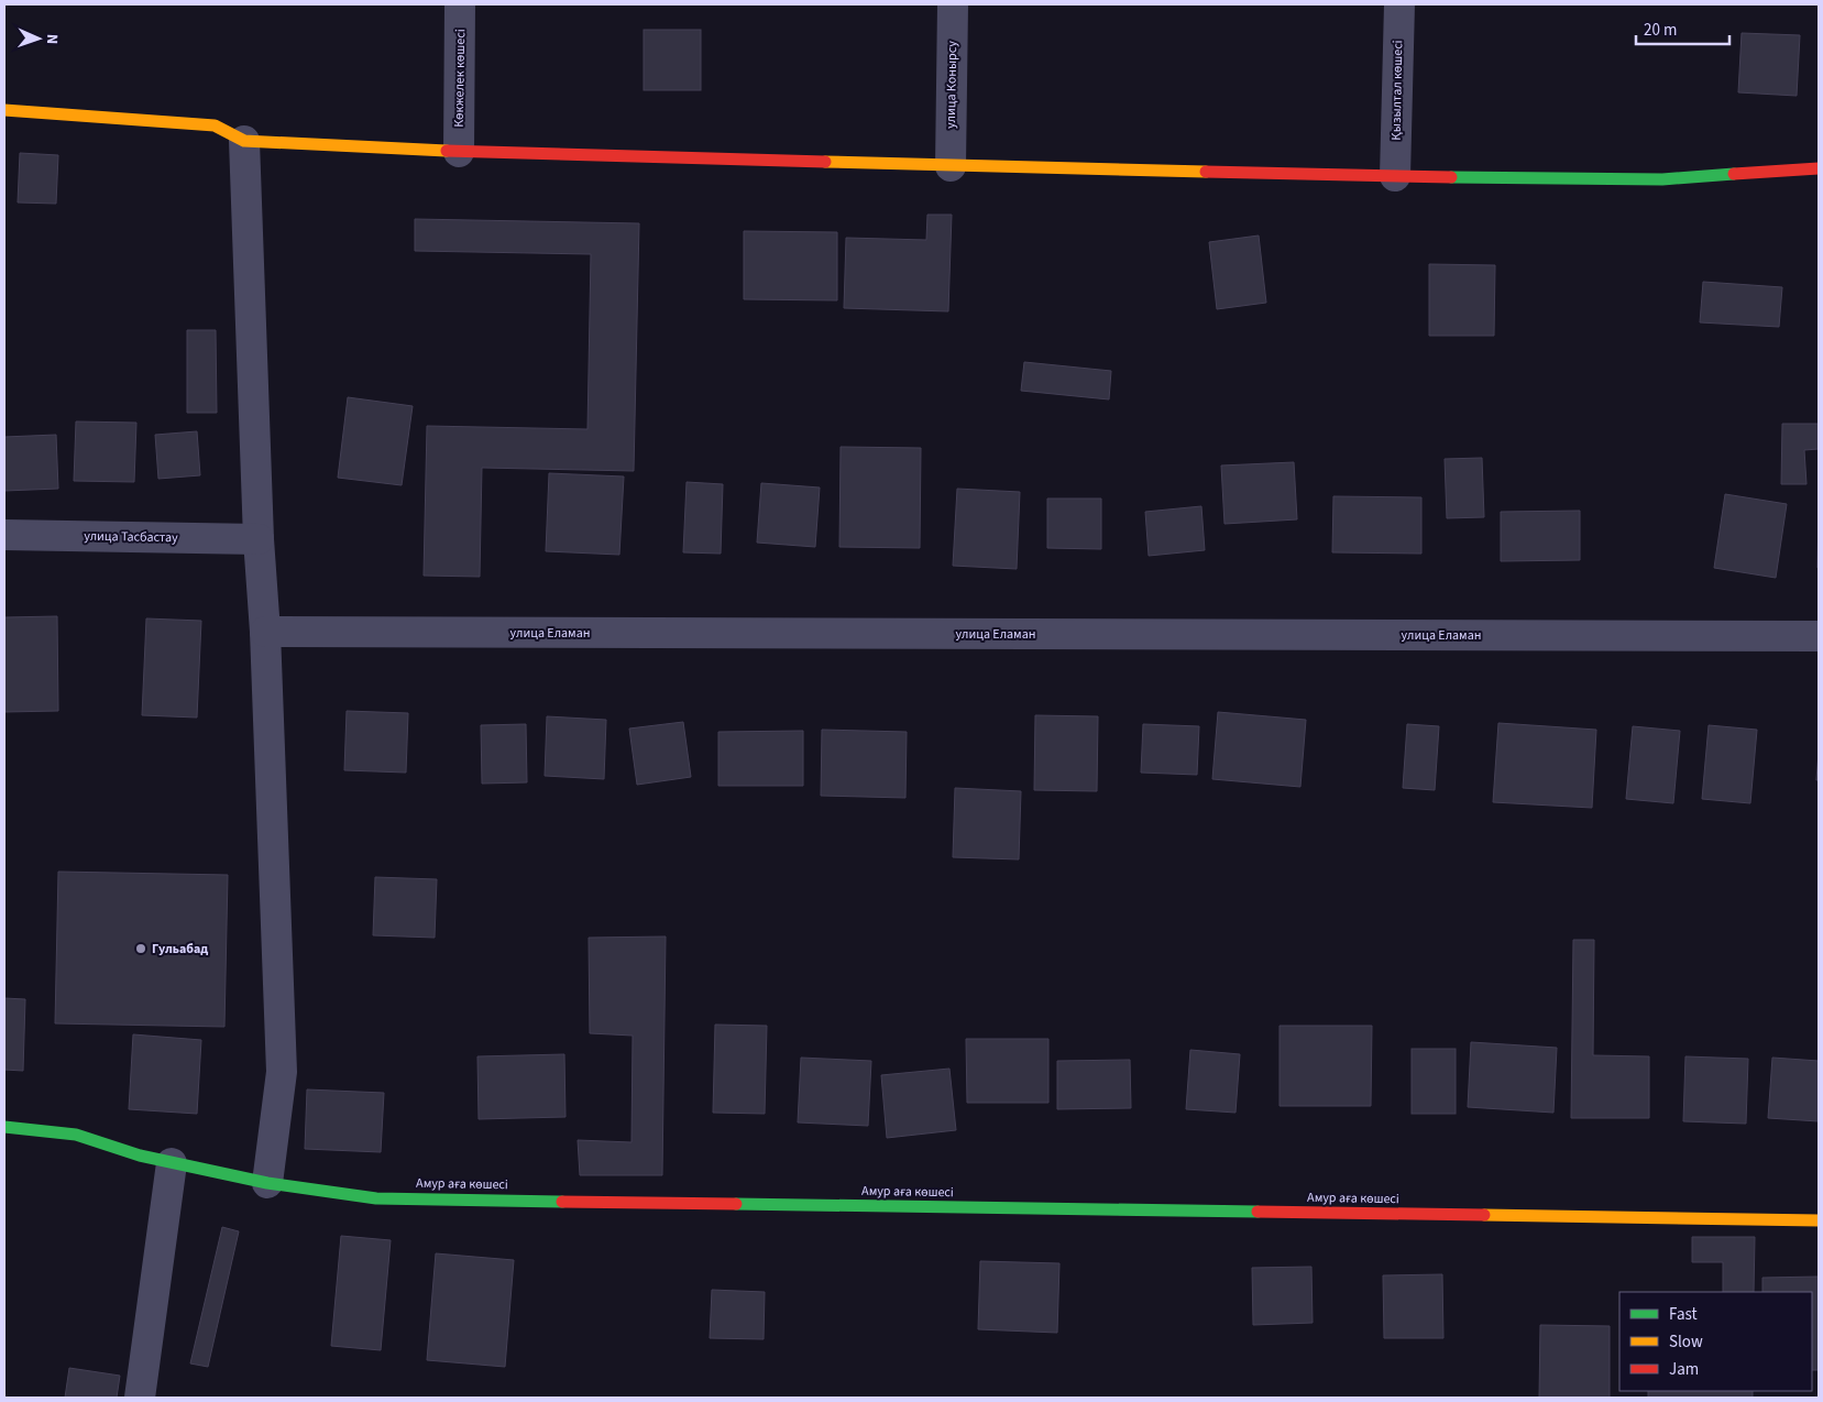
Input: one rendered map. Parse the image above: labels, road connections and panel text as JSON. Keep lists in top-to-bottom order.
{
  "streets": {
    "street": [
      "Көкжелек көшесі",
      "улица Конырсу",
      "Қызылтал көшесі",
      "улица Тасбастау",
      "улица Еламан",
      "Амур аға көшесі"
    ]
  },
  "places": ["Гульабад"],
  "legend": ["Fast", "Slow", "Jam"],
  "scale_bar": "20 m",
  "north": "right"
}
